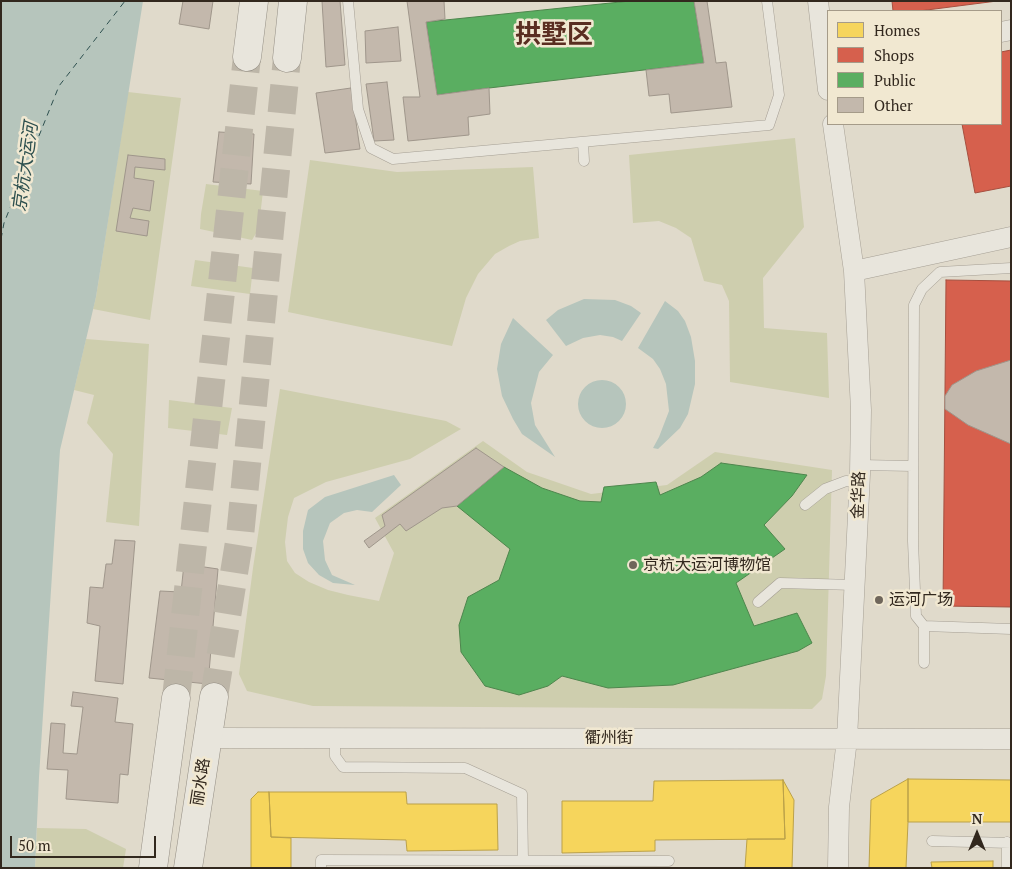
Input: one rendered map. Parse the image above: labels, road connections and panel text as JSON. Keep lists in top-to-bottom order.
{
  "streets": {
    "main road": ["丽水路"],
    "street": ["金华路", "衢州街"]
  },
  "crossings": [
    ["金华路", "衢州街"],
    ["衢州街", "丽水路"]
  ],
  "districts": ["拱墅区"],
  "water": ["京杭大运河"],
  "places": ["京杭大运河博物馆", "运河广场"],
  "legend": [
    "Homes",
    "Shops",
    "Public",
    "Other"
  ],
  "scale_bar": "50 m",
  "north": "top"
}
